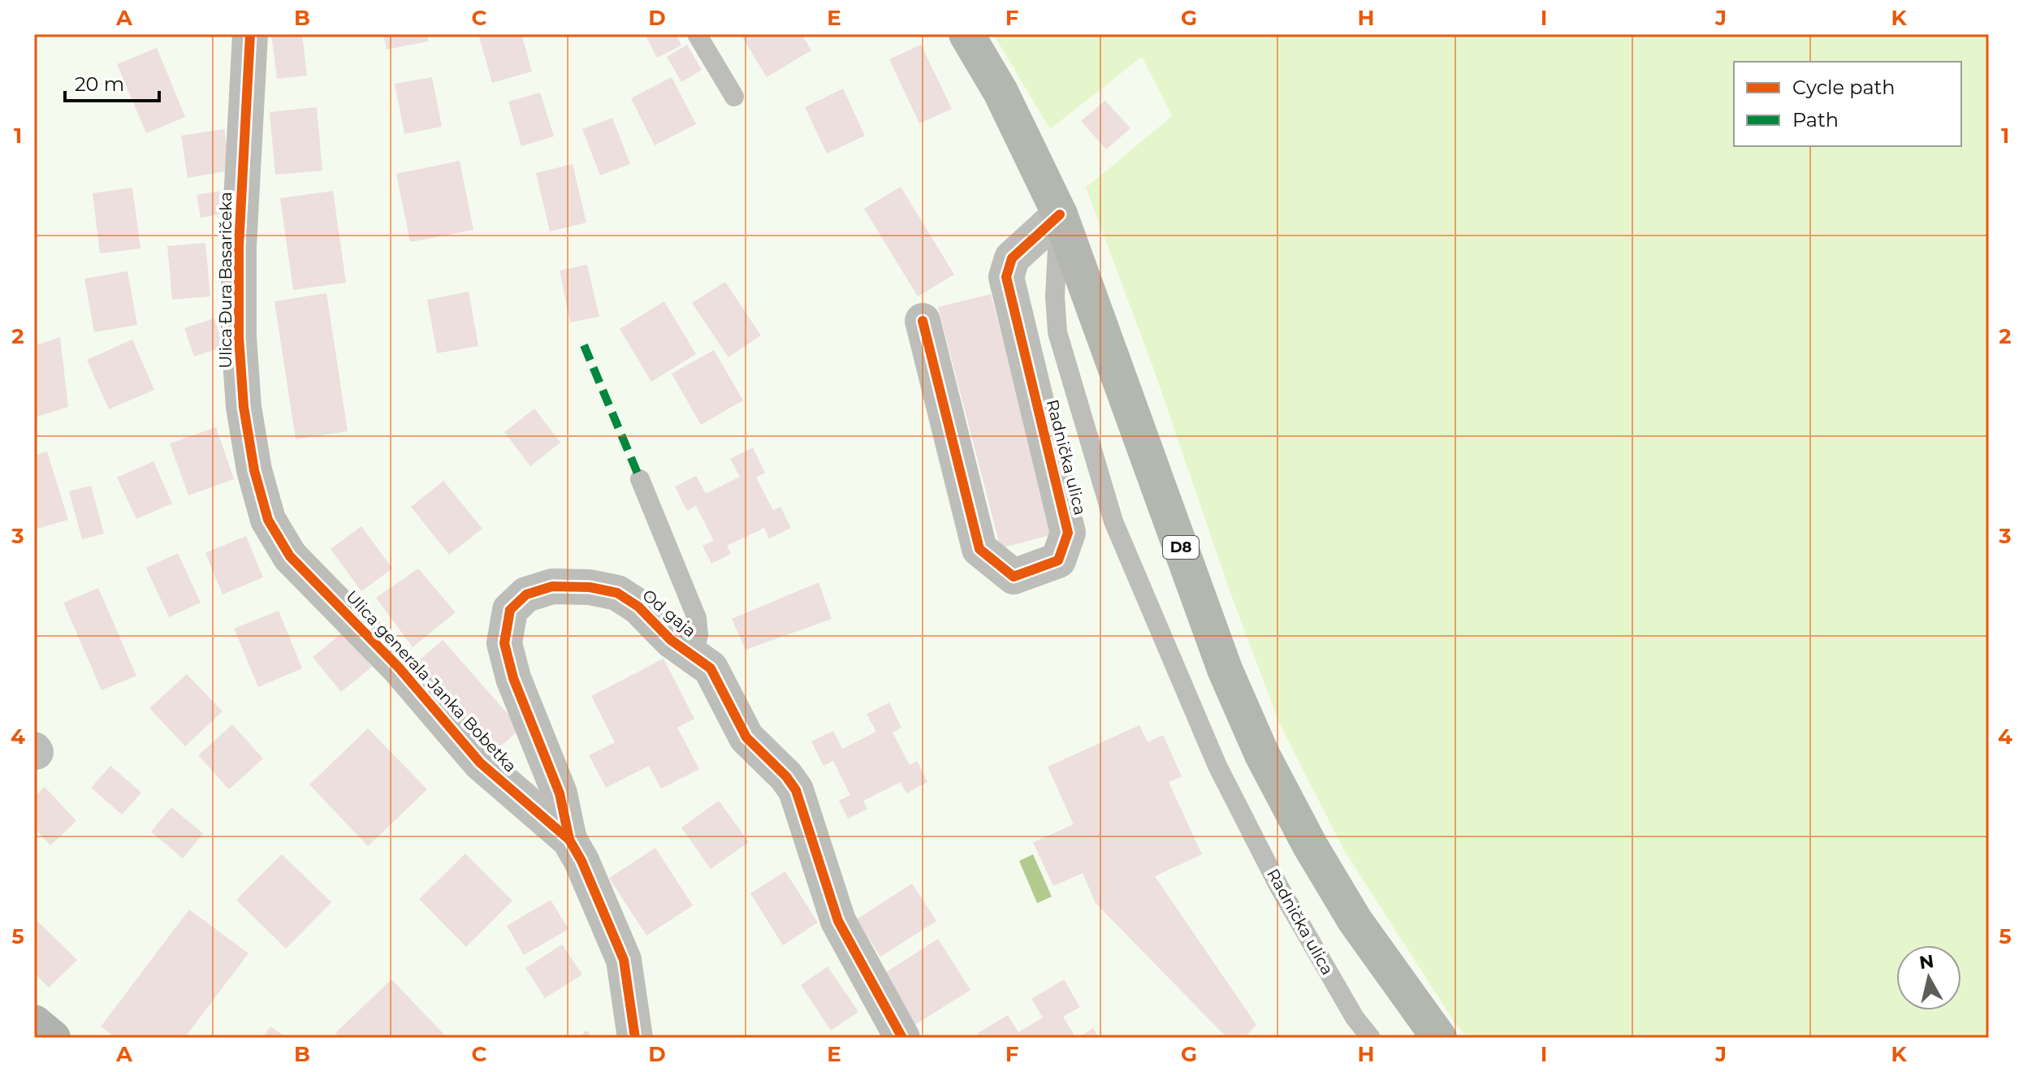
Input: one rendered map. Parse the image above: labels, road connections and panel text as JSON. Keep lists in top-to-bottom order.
{
  "streets": {
    "main road": ["D8"],
    "street": [
      "Ulica Đura Basaričeka",
      "Radnička ulica",
      "Od gaja",
      "Ulica generala Janka Bobetka"
    ]
  },
  "crossings": [
    ["Ulica Đura Basaričeka", "Ulica generala Janka Bobetka"],
    ["Radnička ulica", "D8"],
    ["Od gaja", "Ulica generala Janka Bobetka"]
  ],
  "legend": ["Cycle path", "Path"],
  "scale_bar": "20 m",
  "north": "top",
  "grid": {
    "columns": [
      "A",
      "B",
      "C",
      "D",
      "E",
      "F",
      "G",
      "H",
      "I",
      "J",
      "K"
    ],
    "rows": [
      "1",
      "2",
      "3",
      "4",
      "5"
    ]
  }
}
